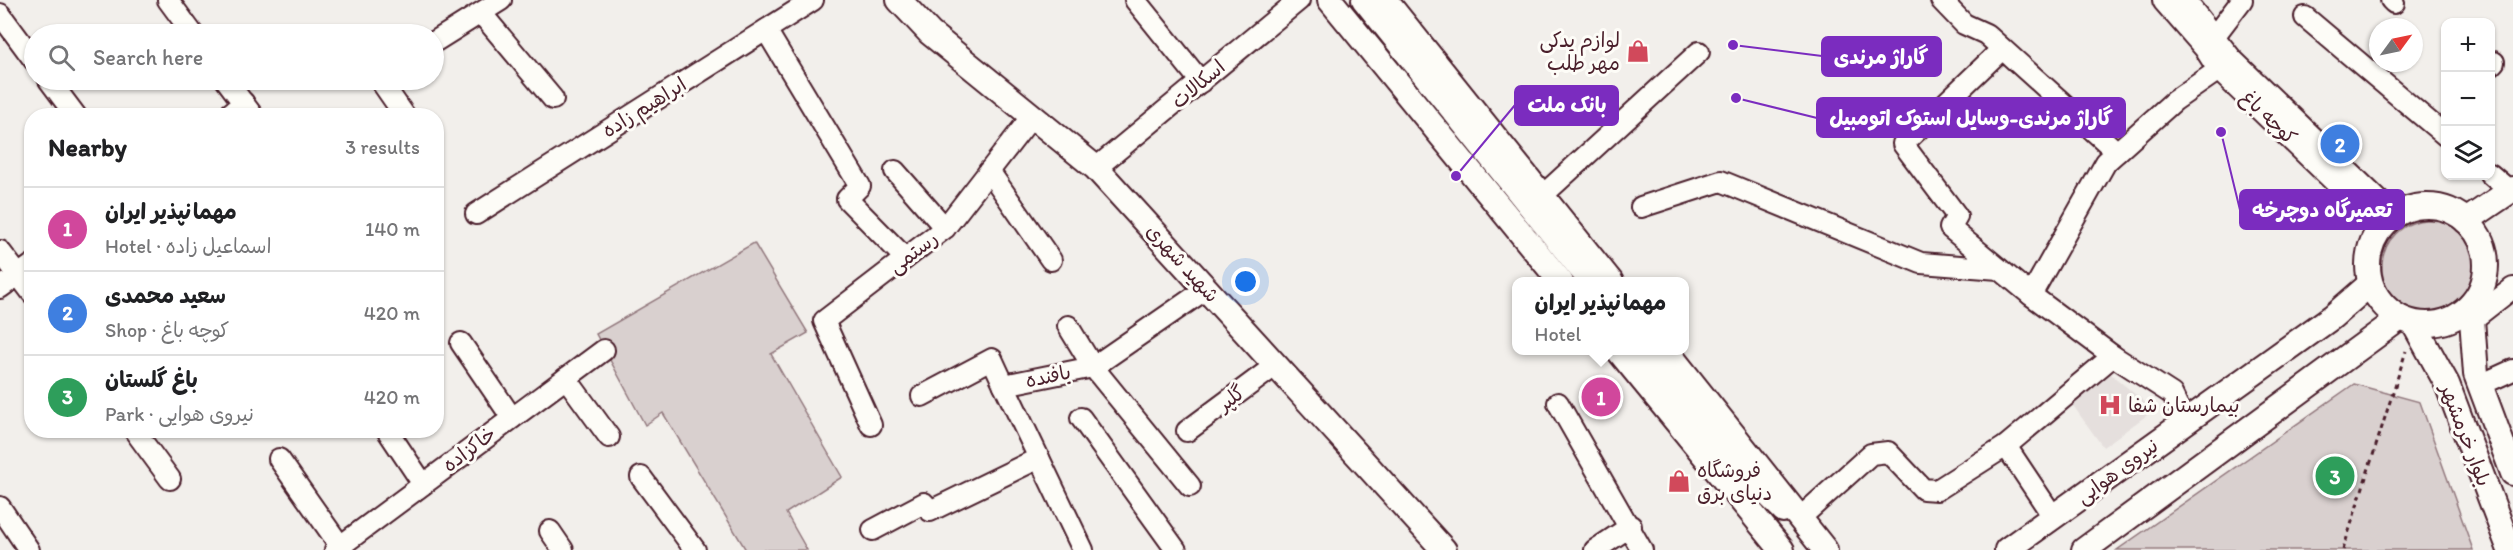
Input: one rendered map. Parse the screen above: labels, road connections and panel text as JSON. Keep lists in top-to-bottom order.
{
  "streets": {
    "main road": [
      "کوچه باغ",
      "شهید شهری",
      "بلوار خرمشهر",
      "نیروی هوایی"
    ],
    "street": [
      "اسکالات",
      "ابراهیم زاده",
      "رستمی",
      "بافنده",
      "گلپر",
      "خاکزاده"
    ]
  },
  "crossings": [
    ["اسکالات", "شهید شهری"],
    ["کوچه باغ", "بلوار خرمشهر"],
    ["کوچه باغ", "نیروی هوایی"],
    ["رستمی", "شهید شهری"],
    ["شهید شهری", "بافنده"],
    ["شهید شهری", "گلپر"],
    ["بلوار خرمشهر", "نیروی هوایی"]
  ],
  "places": {
    "other": [
      "گاراژ مرندی",
      "گاراژ مرندی-وسایل استوک اتومبیل",
      "تعمیرگاه دوچرخه",
      "بانک ملت"
    ],
    "shop": ["لوازم یدکی مهر طلب", "فروشگاه دنیای برق"],
    "hospital": ["بیمارستان شفا"]
  },
  "north": "top right",
  "page": {
    "map_buttons": ["+", "−"],
    "search": "Search here",
    "heading": ["Nearby", "3 results"],
    "pins": ["2", "1", "3"],
    "list": [
      {
        "mark": "1",
        "name": "مهمانپذیر ایران",
        "note": "Hotel · اسماعیل زاده",
        "value": "140 m"
      },
      {
        "mark": "2",
        "name": "سعید محمدی",
        "note": "Shop · کوچه باغ",
        "value": "420 m"
      },
      {
        "mark": "3",
        "name": "باغ گلستان",
        "note": "Park · نیروی هوایی",
        "value": "420 m"
      }
    ],
    "popup": ["مهمانپذیر ایران", "Hotel"]
  }
}
